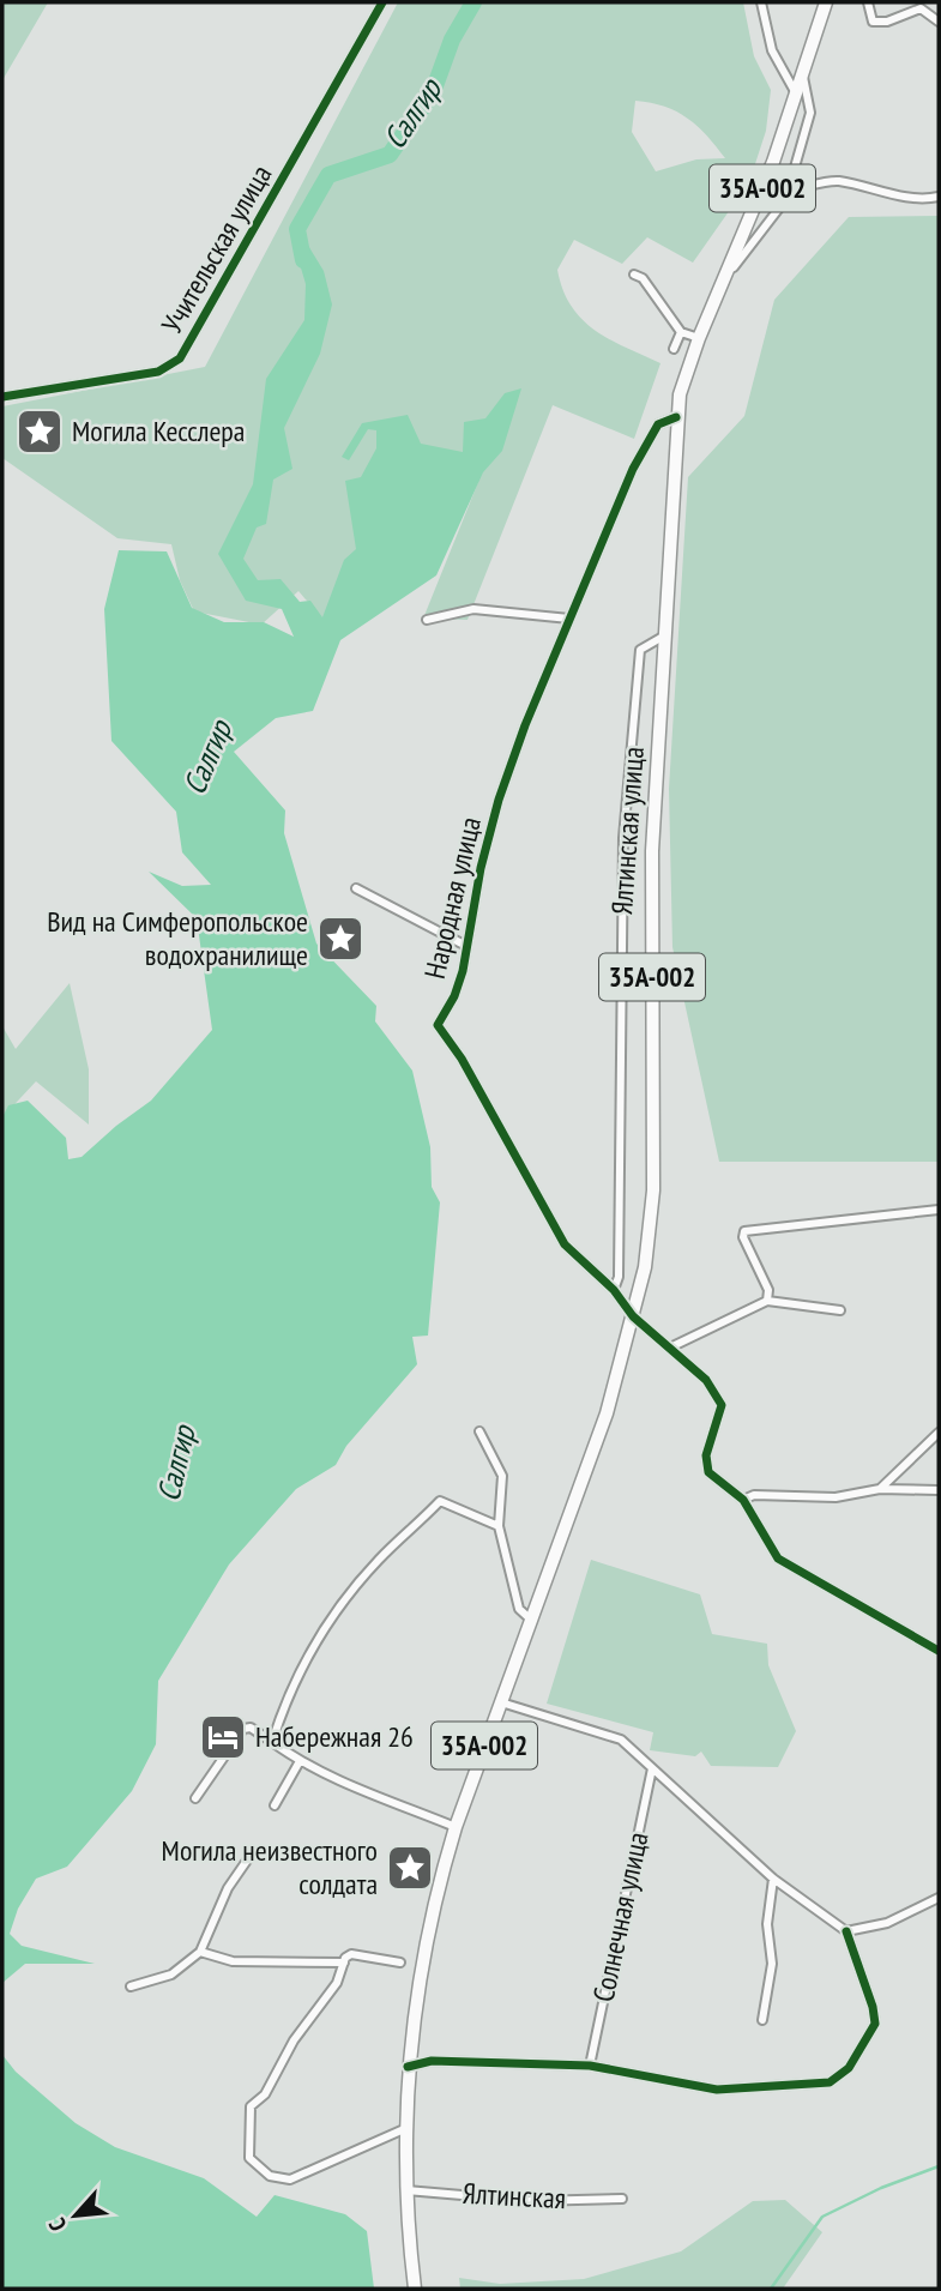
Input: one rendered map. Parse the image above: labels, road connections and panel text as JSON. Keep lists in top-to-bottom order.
{
  "streets": {
    "main road": ["35А-002"],
    "street": [
      "Учительская улица",
      "Ялтинская улица",
      "Народная улица",
      "Солнечная улица",
      "Ялтинская"
    ]
  },
  "crossings": [
    ["35А-002", "Ялтинская улица"],
    ["35А-002", "Народная улица"],
    ["35А-002", "Ялтинская"],
    ["Ялтинская улица", "Народная улица"]
  ],
  "water": ["Салгир"],
  "places": {
    "place": ["Могила Кесслера", "Вид на Симферопольское водохранилище", "Могила неизвестного солдата"],
    "hotel": ["Набережная 26"]
  },
  "north": "bottom left"
}
